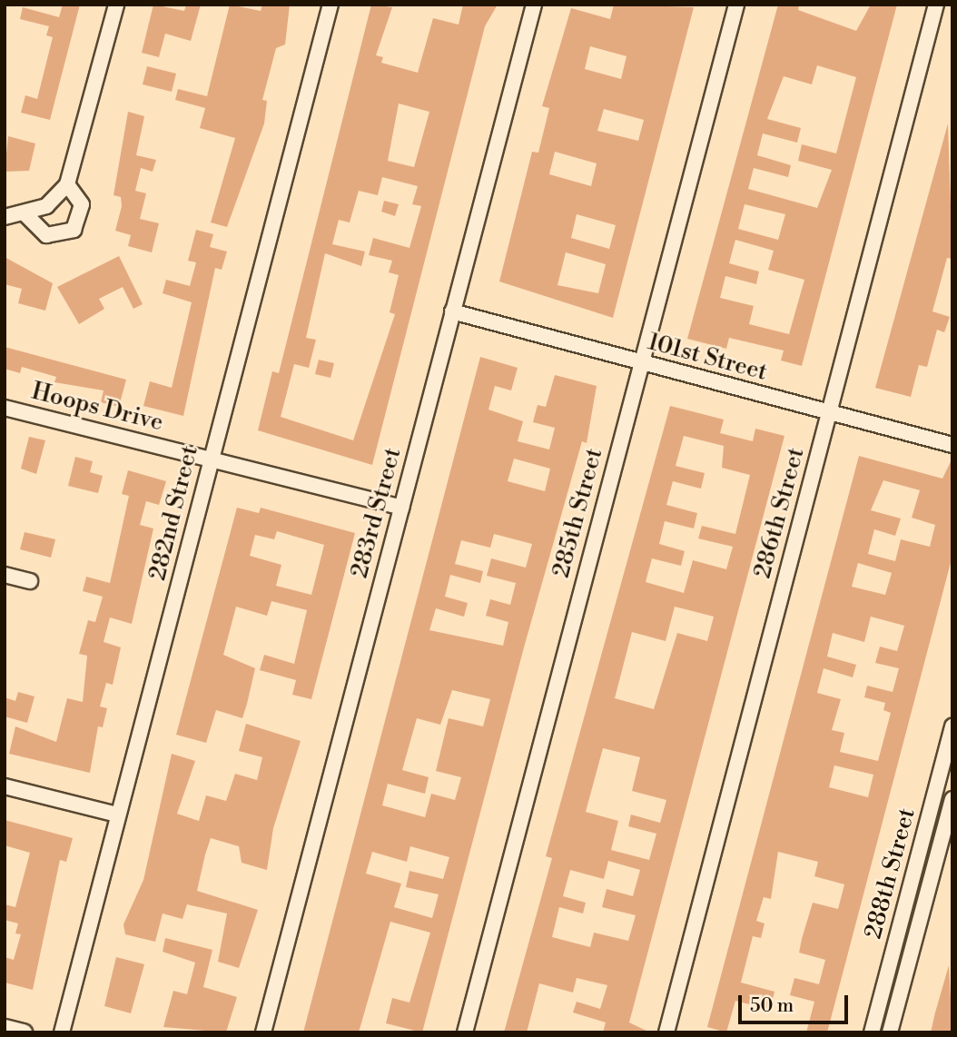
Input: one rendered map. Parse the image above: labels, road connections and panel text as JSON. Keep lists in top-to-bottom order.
{
  "streets": {
    "street": [
      "101st Street",
      "Hoops Drive",
      "282nd Street",
      "283rd Street",
      "285th Street",
      "286th Street",
      "288th Street"
    ]
  },
  "crossings": [
    ["101st Street", "283rd Street"],
    ["101st Street", "285th Street"],
    ["101st Street", "286th Street"],
    ["Hoops Drive", "282nd Street"],
    ["Hoops Drive", "283rd Street"]
  ],
  "scale_bar": "50 m"
}
